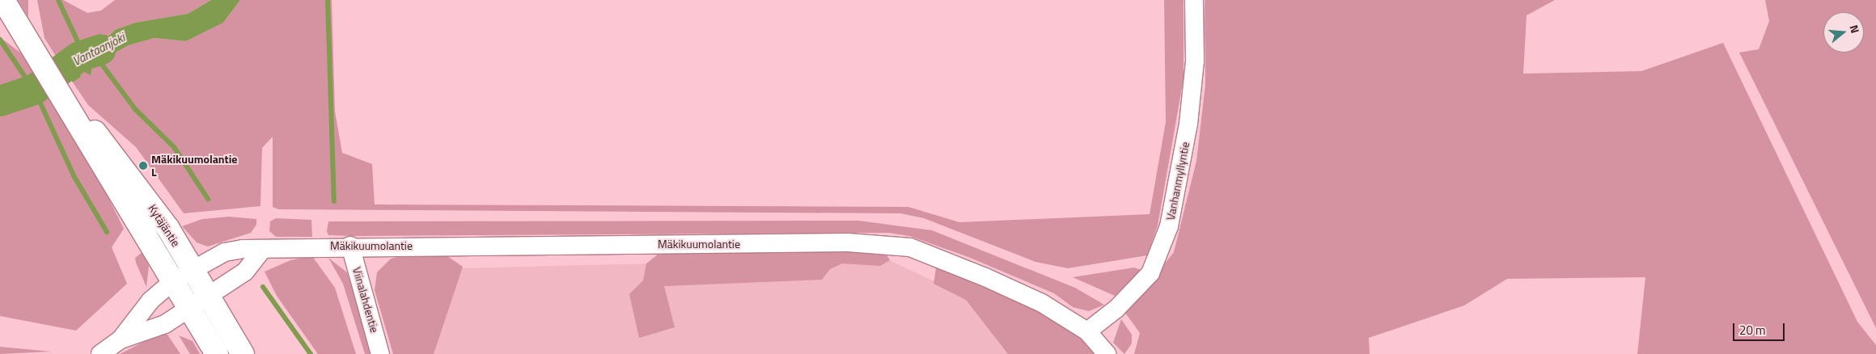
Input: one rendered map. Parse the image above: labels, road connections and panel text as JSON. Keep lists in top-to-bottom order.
{
  "streets": {
    "street": [
      "Vanhanmyllyntie",
      "Kytäjäntie",
      "Mäkikuumolantie",
      "Viinalahdentie"
    ]
  },
  "crossings": [
    ["Vanhanmyllyntie", "Mäkikuumolantie"],
    ["Kytäjäntie", "Mäkikuumolantie"],
    ["Mäkikuumolantie", "Viinalahdentie"]
  ],
  "water": ["Vantaanjoki"],
  "places": ["Mäkikuumolantie L"],
  "scale_bar": "20 m",
  "north": "right"
}
